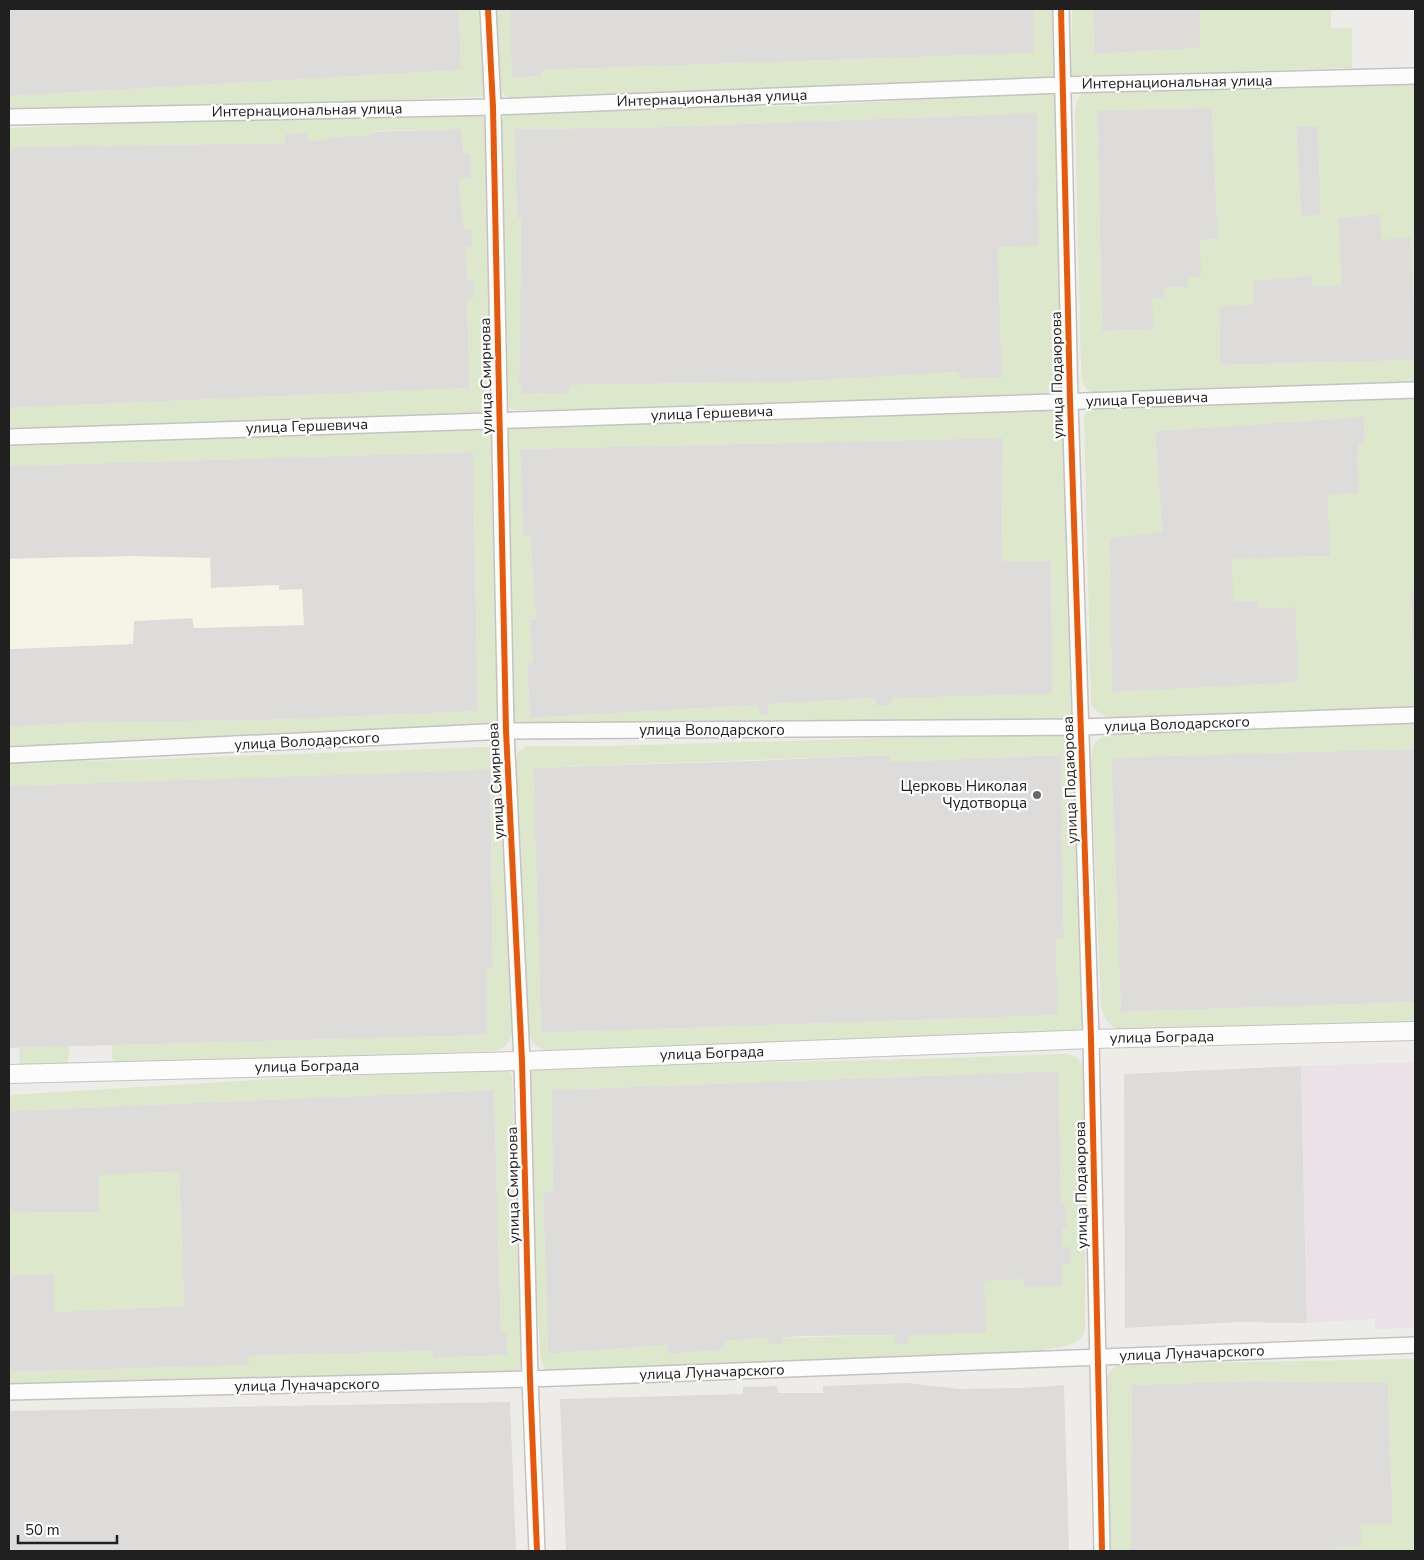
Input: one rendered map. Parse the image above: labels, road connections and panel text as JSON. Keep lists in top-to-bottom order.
{
  "streets": {
    "street": [
      "Интернациональная улица",
      "улица Подаюрова",
      "улица Смирнова",
      "улица Гершевича",
      "улица Володарского",
      "улица Бограда",
      "улица Луначарского"
    ]
  },
  "crossings": [
    ["Интернациональная улица", "улица Подаюрова"],
    ["Интернациональная улица", "улица Смирнова"],
    ["улица Подаюрова", "улица Гершевича"],
    ["улица Подаюрова", "улица Володарского"],
    ["улица Подаюрова", "улица Бограда"],
    ["улица Подаюрова", "улица Луначарского"],
    ["улица Смирнова", "улица Гершевича"],
    ["улица Смирнова", "улица Володарского"],
    ["улица Смирнова", "улица Бограда"],
    ["улица Смирнова", "улица Луначарского"]
  ],
  "places": ["Церковь Николая Чудотворца"],
  "scale_bar": "50 m"
}
